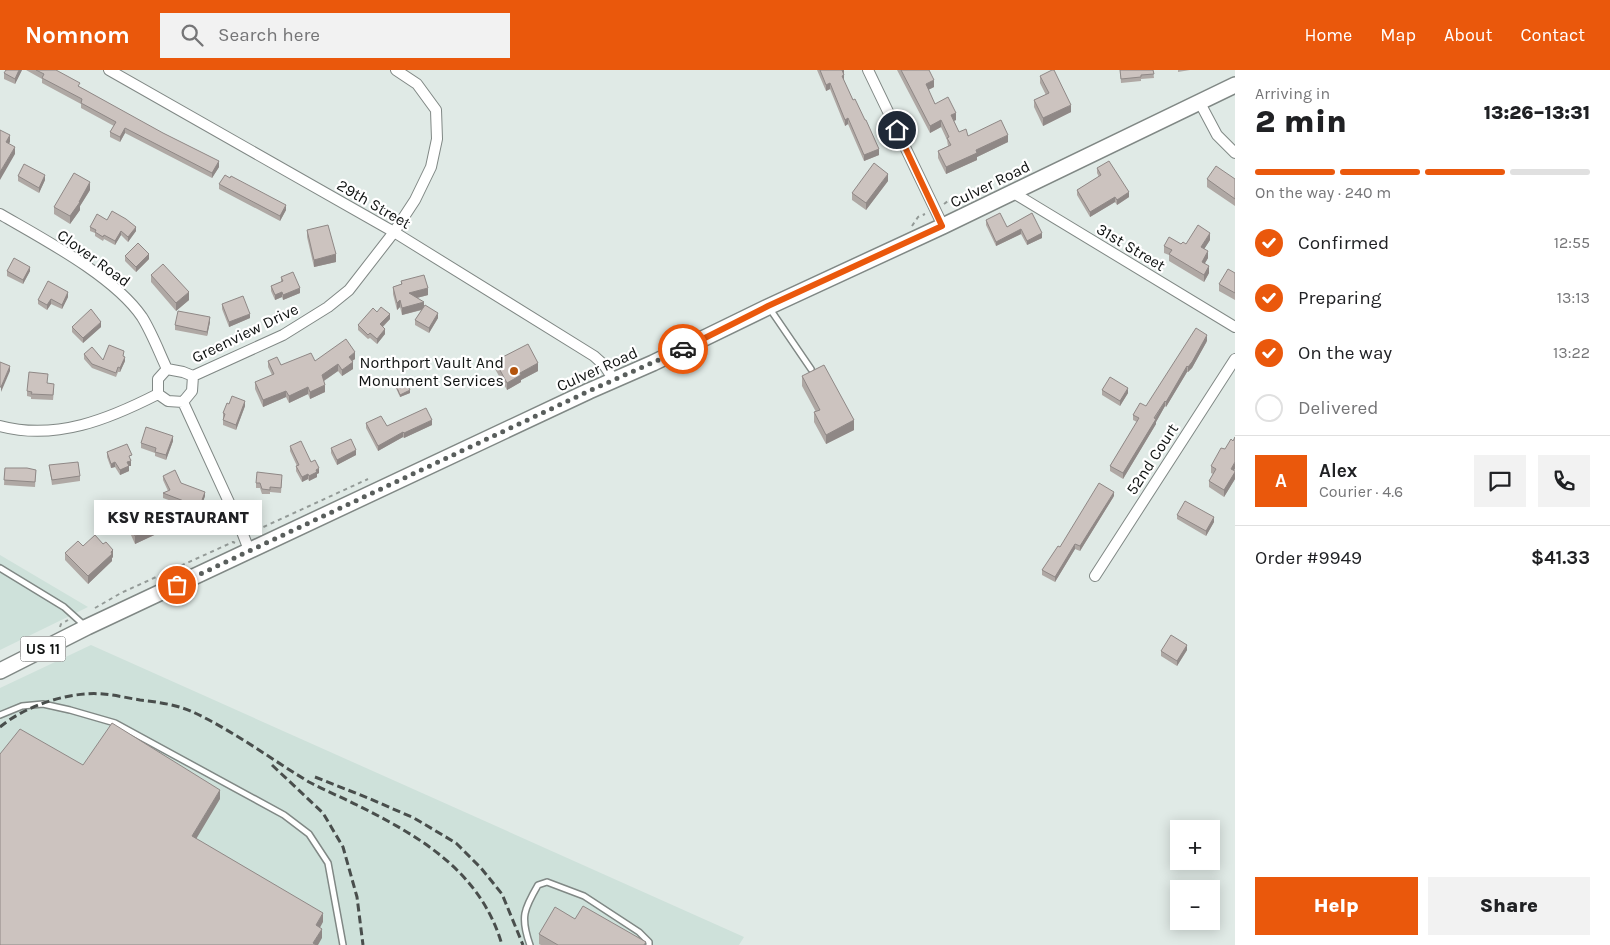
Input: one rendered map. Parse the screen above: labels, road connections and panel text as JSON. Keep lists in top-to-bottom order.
{
  "streets": {
    "main road": ["Culver Road", "US 11"],
    "street": [
      "29th Street",
      "31st Street",
      "Clover Road",
      "Greenview Drive",
      "52nd Court"
    ]
  },
  "crossings": [
    ["Culver Road", "29th Street"],
    ["Culver Road", "31st Street"],
    ["29th Street", "Greenview Drive"],
    ["Clover Road", "Greenview Drive"]
  ],
  "places": ["Northport Vault And Monument Services", "KSV RESTAURANT"],
  "page": {
    "header": "Nomnom",
    "search": "Search here",
    "nav": [
      "Home",
      "Map",
      "About",
      "Contact"
    ],
    "heading": ["2 min", "Arriving in", "13:26–13:31"],
    "panel": [
      "Alex",
      "Courier · 4.6",
      "Order #9949",
      "$41.33"
    ],
    "bar": "On the way · 240 m",
    "list": [
      ["Confirmed", "12:55"],
      ["Preparing", "13:13"],
      ["On the way", "13:22"],
      "Delivered"
    ],
    "round": "A",
    "bubble": "KSV RESTAURANT",
    "map_buttons": ["+", "−"],
    "buttons": ["Help", "Share"]
  }
}
